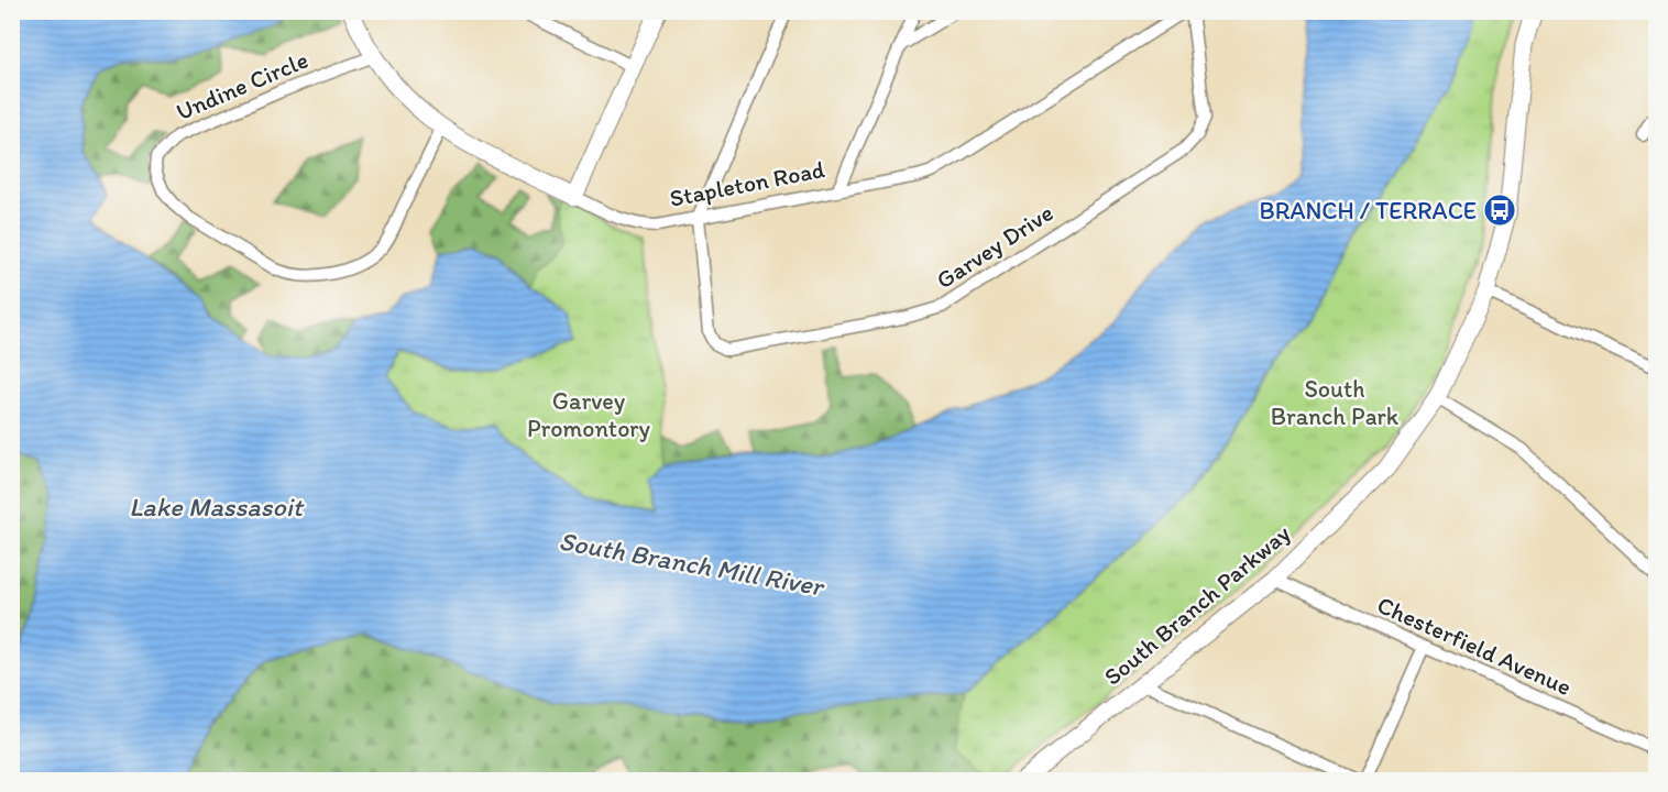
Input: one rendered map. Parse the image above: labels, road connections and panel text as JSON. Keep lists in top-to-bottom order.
{
  "streets": {
    "main road": ["Stapleton Road", "South Branch Parkway"],
    "street": ["Undine Circle", "Garvey Drive", "Chesterfield Avenue"]
  },
  "crossings": [
    ["Undine Circle", "Stapleton Road"],
    ["Stapleton Road", "Garvey Drive"],
    ["South Branch Parkway", "Chesterfield Avenue"]
  ],
  "water": ["Lake Massasoit", "South Branch Mill River"],
  "parks": ["South Branch Park", "Garvey Promontory"],
  "places": {
    "bus stop": ["BRANCH / TERRACE"]
  }
}
